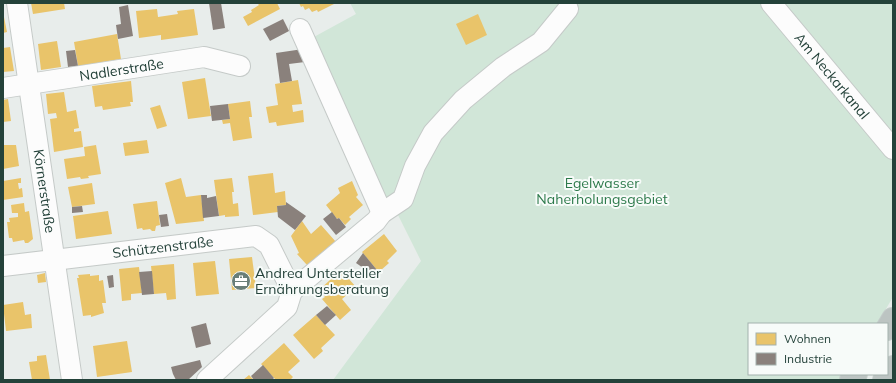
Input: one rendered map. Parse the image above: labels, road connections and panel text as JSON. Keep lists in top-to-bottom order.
{
  "streets": {
    "street": [
      "Nadlerstraße",
      "Am Neckarkanal",
      "Körnerstraße",
      "Schützenstraße"
    ]
  },
  "crossings": [
    ["Nadlerstraße", "Körnerstraße"],
    ["Körnerstraße", "Schützenstraße"]
  ],
  "parks": ["Egelwasser Naherholungsgebiet"],
  "places": {
    "office": ["Andrea Untersteller Ernährungsberatung"]
  },
  "legend": ["Wohnen", "Industrie"]
}
